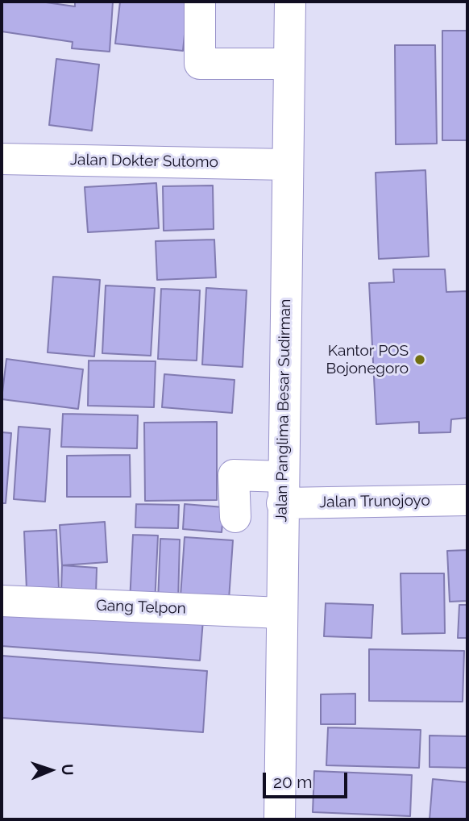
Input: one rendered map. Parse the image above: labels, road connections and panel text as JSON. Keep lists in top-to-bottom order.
{
  "streets": {
    "main road": [
      "Jalan Dokter Sutomo",
      "Jalan Panglima Besar Sudirman",
      "Jalan Trunojoyo",
      "Gang Telpon"
    ]
  },
  "crossings": [
    ["Jalan Dokter Sutomo", "Jalan Panglima Besar Sudirman"],
    ["Jalan Panglima Besar Sudirman", "Jalan Trunojoyo"],
    ["Jalan Panglima Besar Sudirman", "Gang Telpon"]
  ],
  "places": ["Kantor POS Bojonegoro"],
  "scale_bar": "20 m",
  "north": "right"
}
